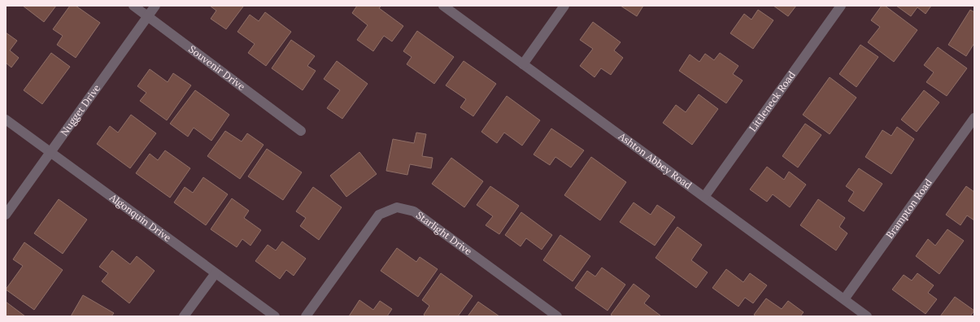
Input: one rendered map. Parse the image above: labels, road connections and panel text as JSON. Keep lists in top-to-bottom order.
{
  "streets": {
    "street": [
      "Souvenir Drive",
      "Littleneck Road",
      "Nugget Drive",
      "Ashton Abbey Road",
      "Brampton Road",
      "Algonquin Drive",
      "Starlight Drive"
    ]
  },
  "crossings": [
    ["Souvenir Drive", "Nugget Drive"],
    ["Littleneck Road", "Ashton Abbey Road"],
    ["Nugget Drive", "Algonquin Drive"],
    ["Ashton Abbey Road", "Brampton Road"]
  ]
}
